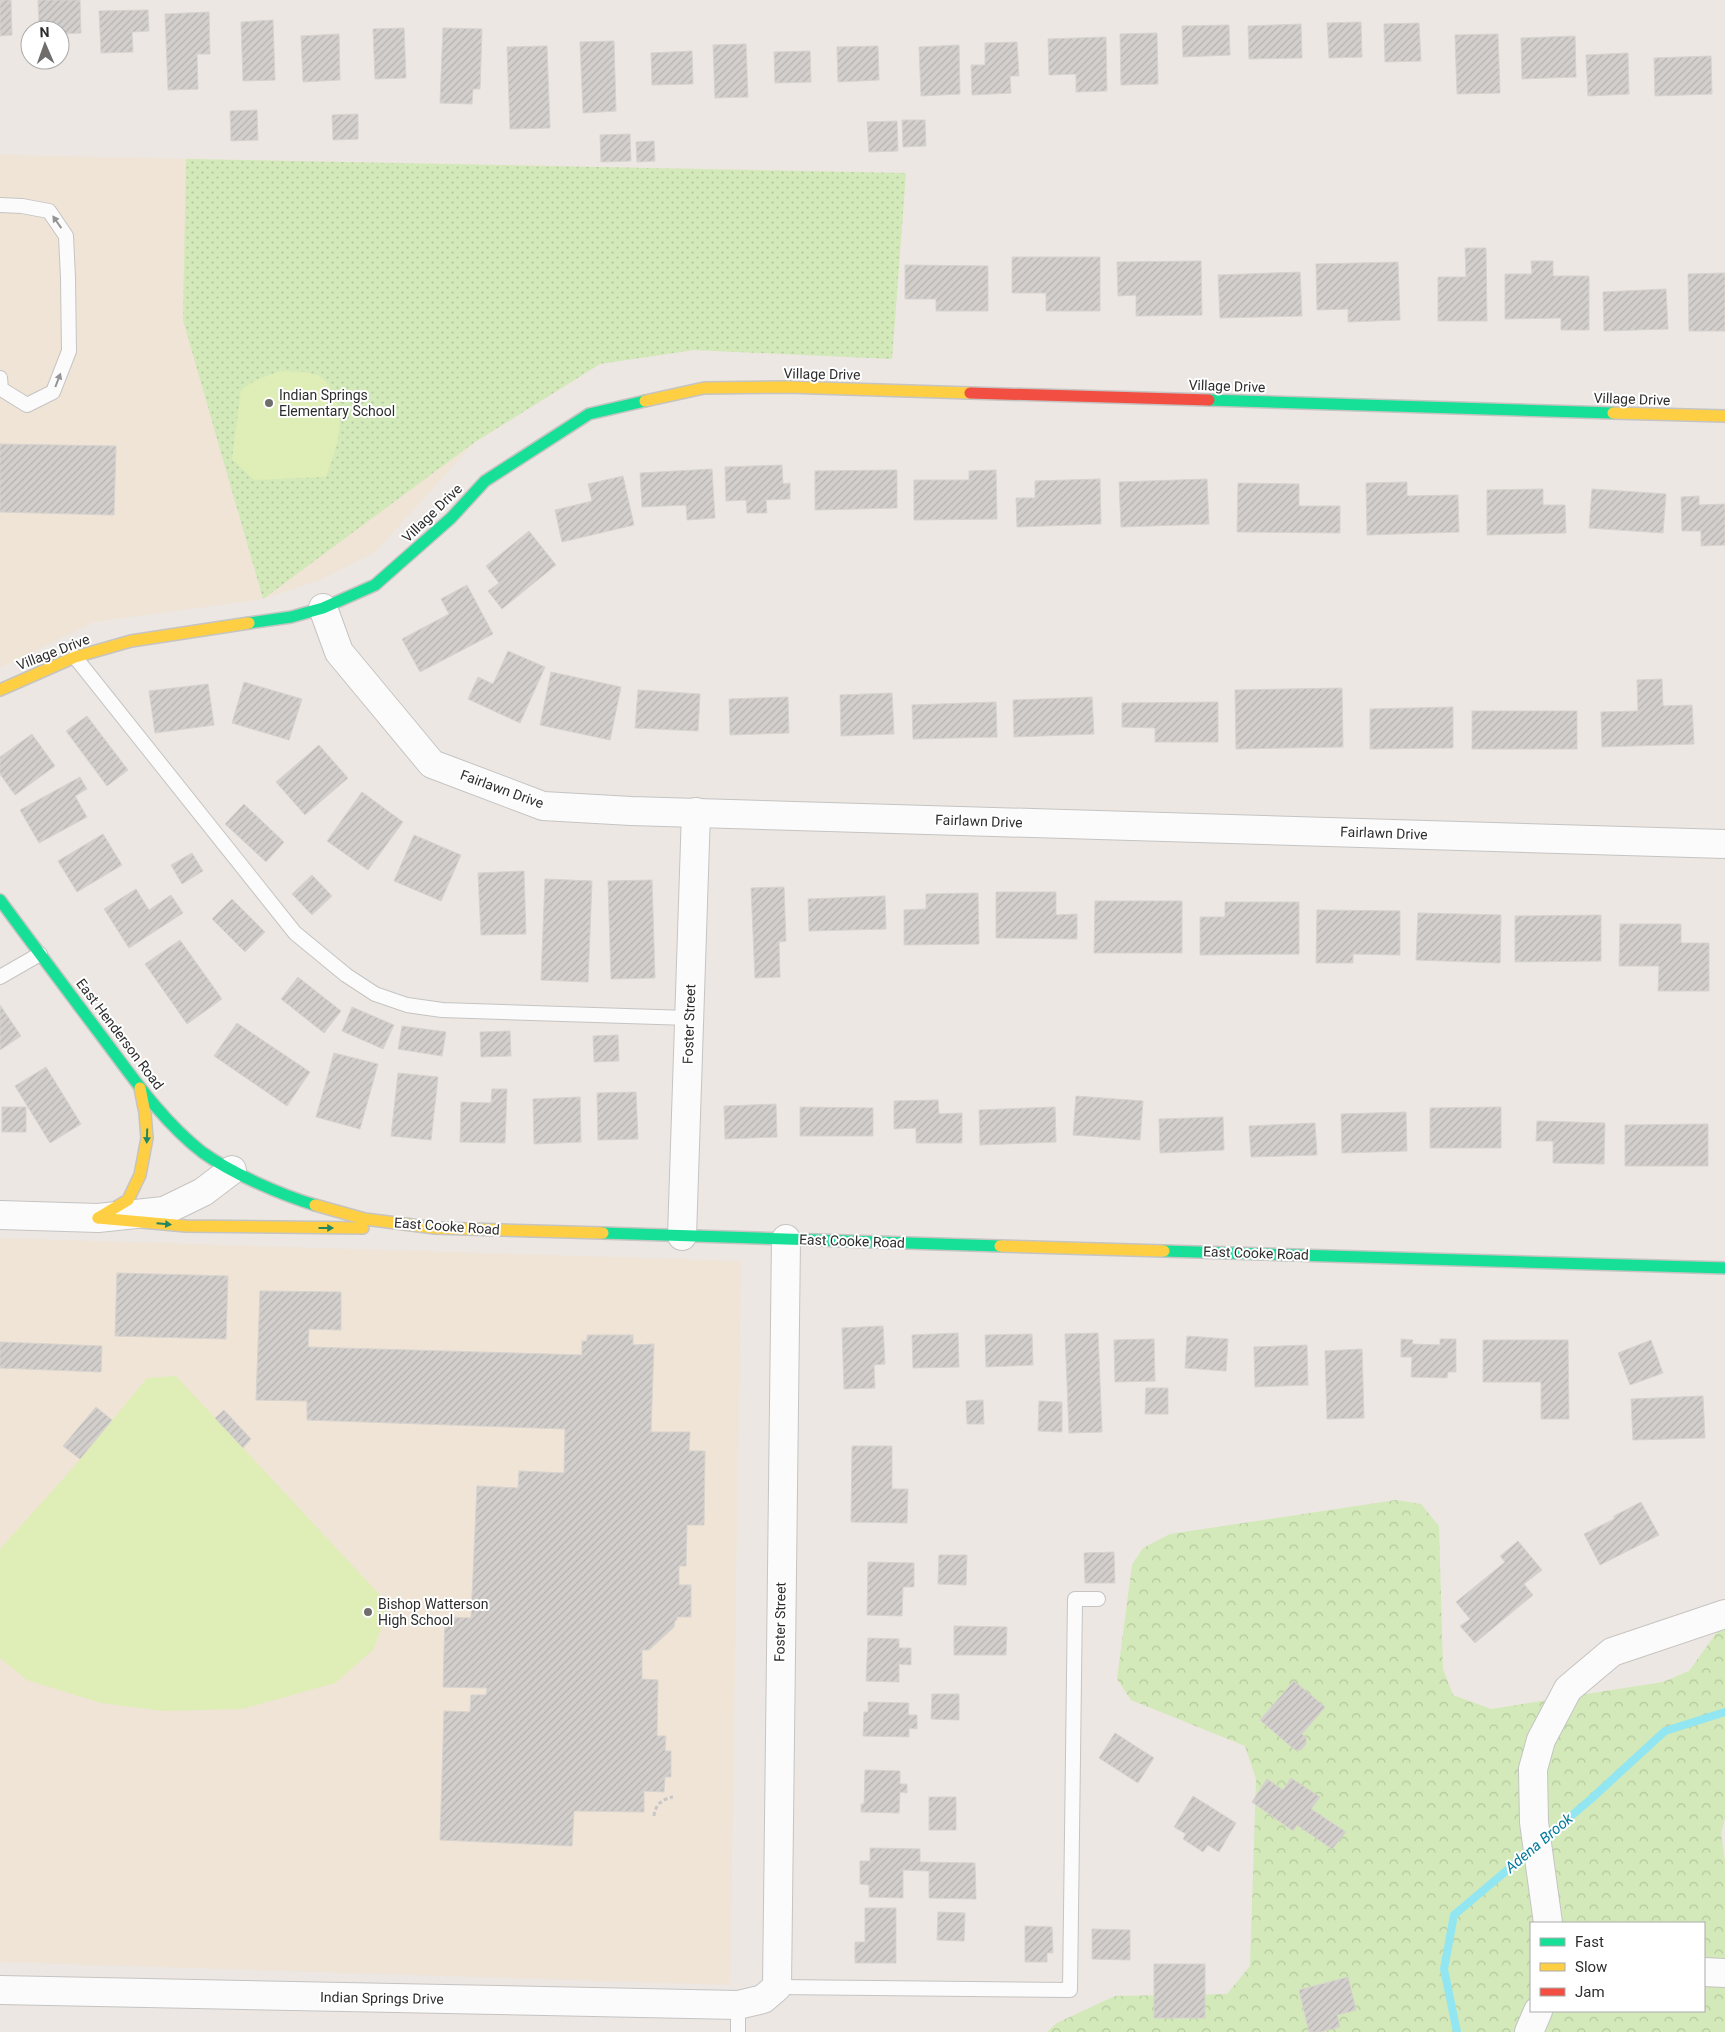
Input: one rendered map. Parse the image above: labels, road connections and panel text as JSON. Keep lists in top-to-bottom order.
{
  "streets": {
    "main road": ["Village Drive", "East Henderson Road", "East Cooke Road"],
    "street": ["Fairlawn Drive", "Foster Street", "Indian Springs Drive"]
  },
  "crossings": [
    ["Village Drive", "Fairlawn Drive"],
    ["Fairlawn Drive", "Foster Street"],
    ["Foster Street", "East Cooke Road"],
    ["Foster Street", "Indian Springs Drive"],
    ["East Henderson Road", "East Cooke Road"]
  ],
  "water": ["Adena Brook"],
  "places": ["Indian Springs Elementary School", "Bishop Watterson High School"],
  "legend": ["Fast", "Slow", "Jam"],
  "north": "top"
}
